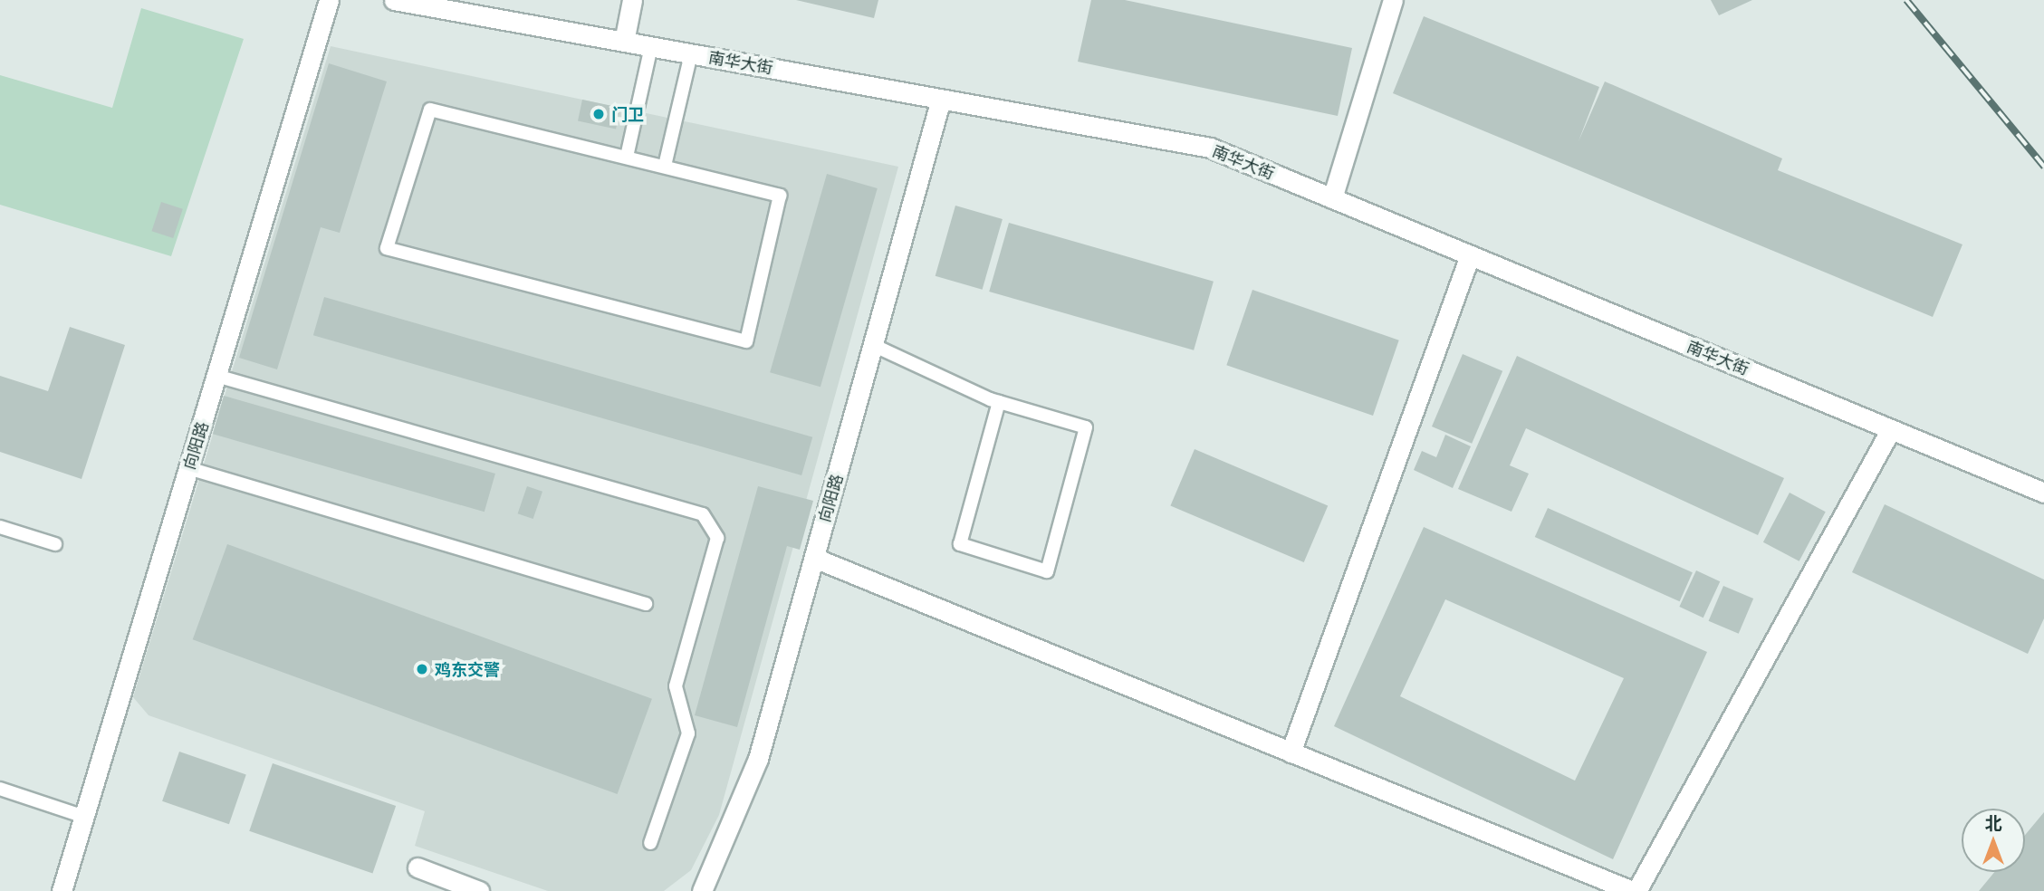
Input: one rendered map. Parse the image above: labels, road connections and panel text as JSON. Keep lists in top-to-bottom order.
{
  "streets": {
    "street": ["南华大街", "向阳路"]
  },
  "crossings": [
    ["南华大街", "向阳路"]
  ],
  "places": ["门卫", "鸡东交警"],
  "north": "top"
}
